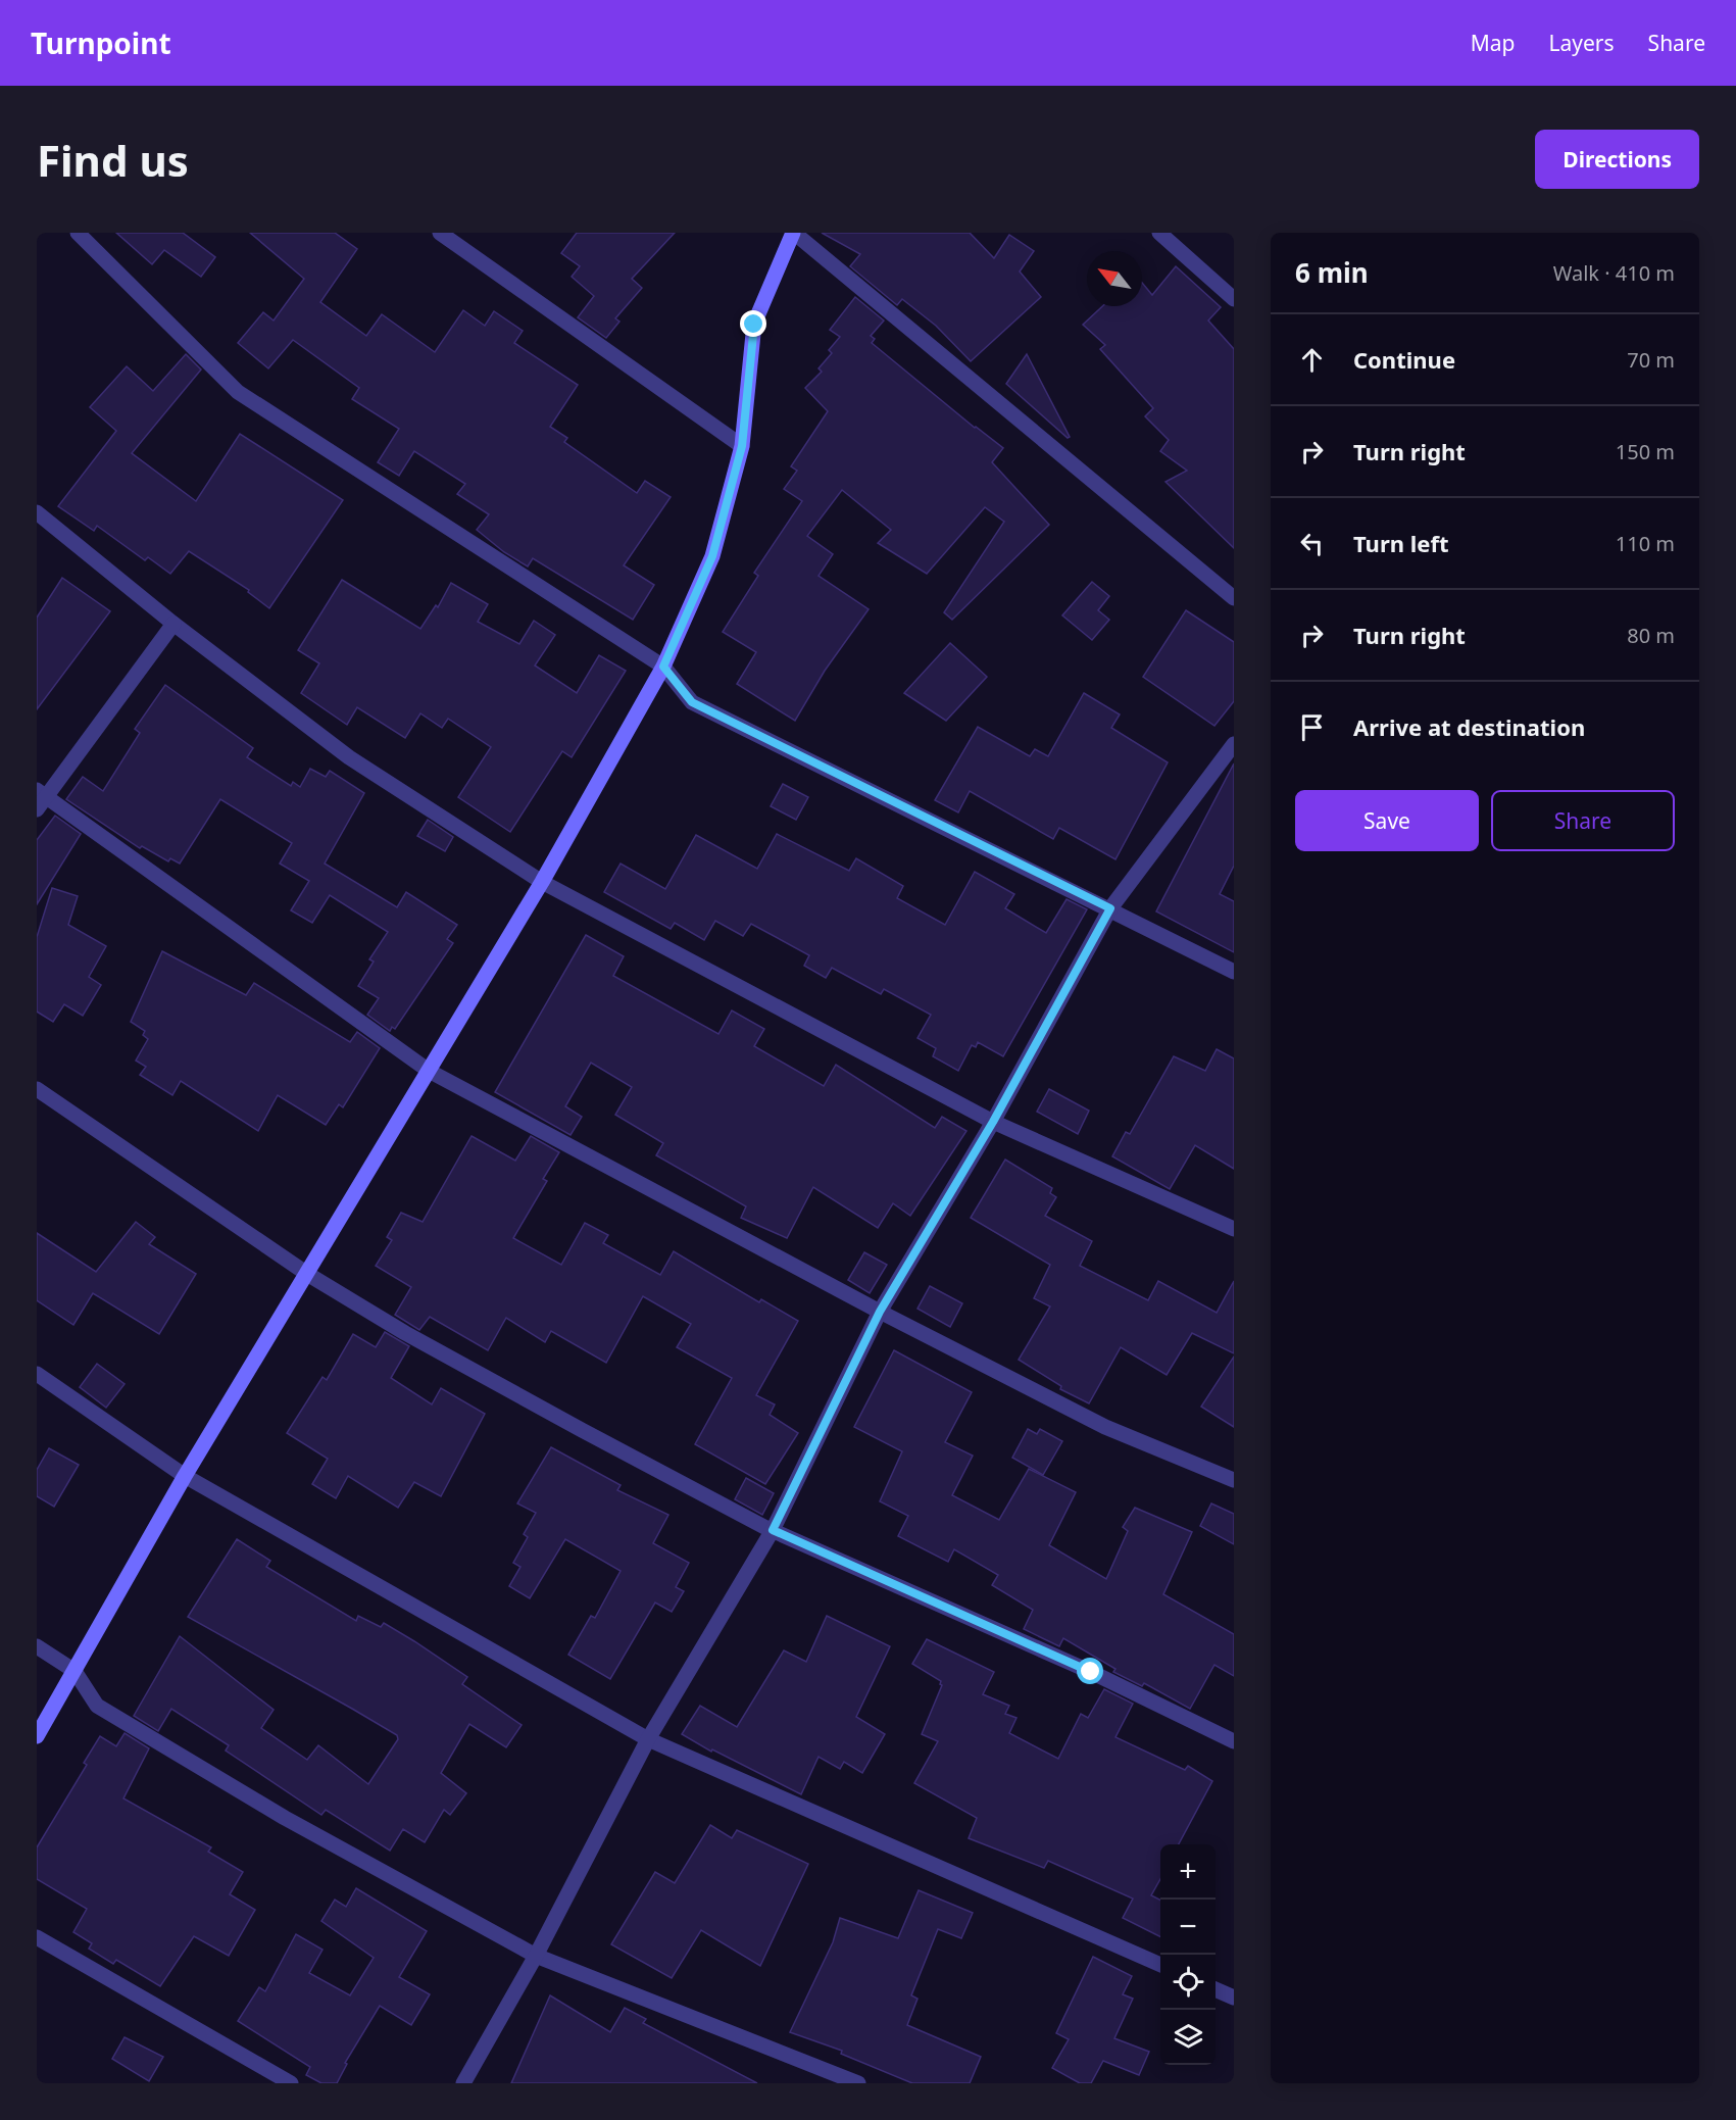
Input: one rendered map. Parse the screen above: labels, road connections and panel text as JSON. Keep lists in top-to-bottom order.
{
  "north": "top left",
  "page": {
    "header": "Turnpoint",
    "nav": ["Map", "Layers", "Share"],
    "buttons": [
      "Directions",
      ["Save", "Share"]
    ],
    "title": "Find us",
    "heading": ["6 min", "Walk · 410 m"],
    "list": [
      ["Continue", "70 m"],
      ["Turn right", "150 m"],
      ["Turn left", "110 m"],
      ["Turn right", "80 m"],
      "Arrive at destination"
    ],
    "map_buttons": ["+", "−"]
  }
}
